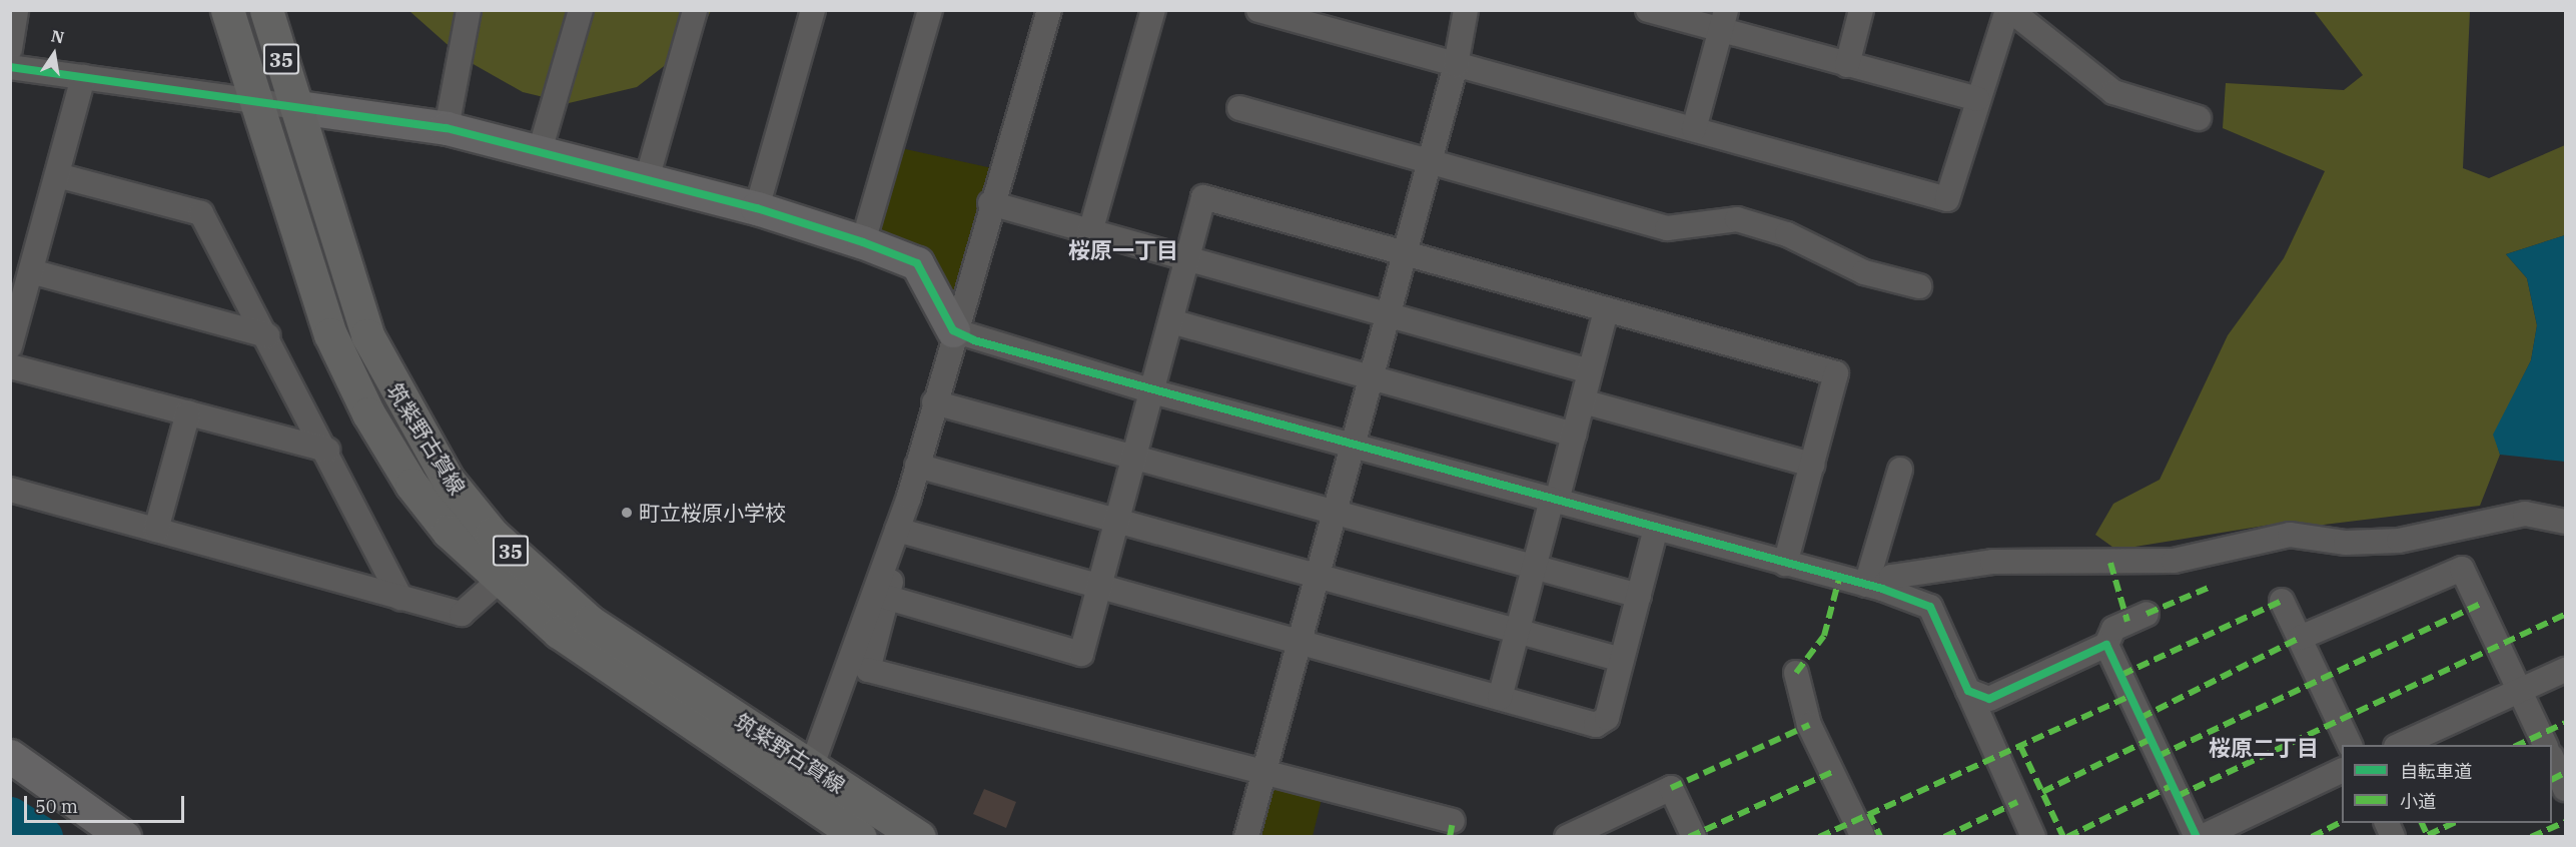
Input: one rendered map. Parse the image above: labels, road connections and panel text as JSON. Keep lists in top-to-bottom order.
{
  "streets": {
    "main road": ["35", "筑紫野古賀線"]
  },
  "districts": ["桜原一丁目", "桜原二丁目"],
  "places": ["町立桜原小学校"],
  "legend": ["自転車道", "小道"],
  "scale_bar": "50 m",
  "north": "top"
}
